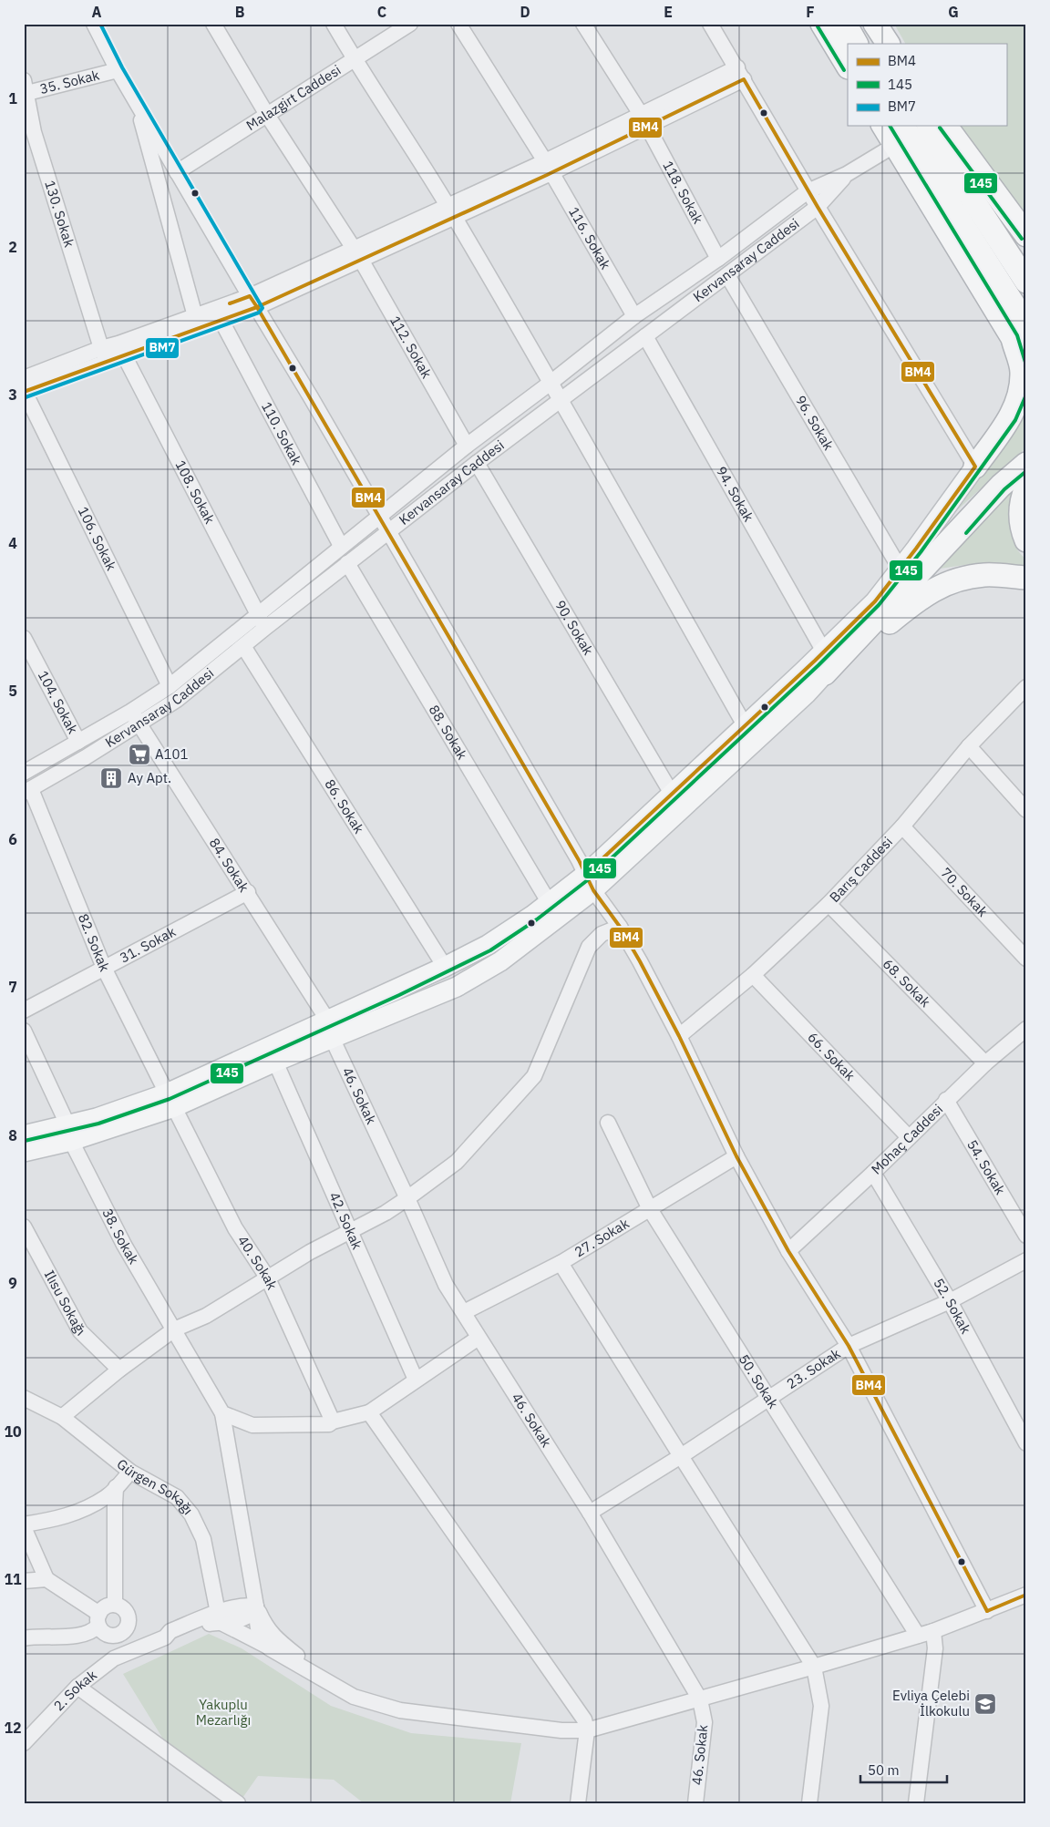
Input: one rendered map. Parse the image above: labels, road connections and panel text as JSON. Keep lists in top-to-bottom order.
{
  "streets": {
    "street": [
      "35. Sokak",
      "Malazgirt Caddesi",
      "118. Sokak",
      "130. Sokak",
      "116. Sokak",
      "Kervansaray Caddesi",
      "112. Sokak",
      "96. Sokak",
      "110. Sokak",
      "108. Sokak",
      "94. Sokak",
      "106. Sokak",
      "90. Sokak",
      "104. Sokak",
      "88. Sokak",
      "86. Sokak",
      "84. Sokak",
      "Barış Caddesi",
      "70. Sokak",
      "82. Sokak",
      "31. Sokak",
      "68. Sokak",
      "66. Sokak",
      "46. Sokak",
      "Mohaç Caddesi",
      "54. Sokak",
      "42. Sokak",
      "38. Sokak",
      "27. Sokak",
      "40. Sokak",
      "Ilısu Sokağı",
      "52. Sokak",
      "23. Sokak",
      "50. Sokak",
      "Gürgen Sokağı",
      "2. Sokak"
    ]
  },
  "crossings": [
    ["35. Sokak", "130. Sokak"],
    ["Malazgirt Caddesi", "112. Sokak"],
    ["118. Sokak", "Kervansaray Caddesi"],
    ["116. Sokak", "Kervansaray Caddesi"],
    ["Kervansaray Caddesi", "112. Sokak"],
    ["Kervansaray Caddesi", "96. Sokak"],
    ["Kervansaray Caddesi", "110. Sokak"],
    ["Kervansaray Caddesi", "108. Sokak"],
    ["Kervansaray Caddesi", "94. Sokak"],
    ["Kervansaray Caddesi", "106. Sokak"],
    ["Kervansaray Caddesi", "90. Sokak"],
    ["Kervansaray Caddesi", "104. Sokak"],
    ["Kervansaray Caddesi", "88. Sokak"],
    ["Kervansaray Caddesi", "86. Sokak"],
    ["Kervansaray Caddesi", "84. Sokak"],
    ["Kervansaray Caddesi", "82. Sokak"],
    ["84. Sokak", "31. Sokak"],
    ["Barış Caddesi", "70. Sokak"],
    ["Barış Caddesi", "68. Sokak"],
    ["Barış Caddesi", "66. Sokak"],
    ["82. Sokak", "31. Sokak"],
    ["82. Sokak", "40. Sokak"],
    ["68. Sokak", "Mohaç Caddesi"],
    ["66. Sokak", "Mohaç Caddesi"],
    ["46. Sokak", "27. Sokak"],
    ["46. Sokak", "23. Sokak"],
    ["Mohaç Caddesi", "54. Sokak"],
    ["Mohaç Caddesi", "52. Sokak"],
    ["27. Sokak", "50. Sokak"],
    ["52. Sokak", "23. Sokak"],
    ["23. Sokak", "50. Sokak"],
    ["Gürgen Sokağı", "2. Sokak"]
  ],
  "parks": ["Yakuplu Mezarlığı"],
  "places": {
    "supermarket": ["A101"],
    "building": ["Ay Apt."],
    "school or university": ["Evliya Çelebi İlkokulu"]
  },
  "lines": ["transit line BM7", "transit line 145", "transit line BM4"],
  "legend": ["BM4", "145", "BM7"],
  "scale_bar": "50 m",
  "grid": {
    "columns": [
      "A",
      "B",
      "C",
      "D",
      "E",
      "F",
      "G"
    ],
    "rows": [
      "1",
      "2",
      "3",
      "4",
      "5",
      "6",
      "7",
      "8",
      "9",
      "10",
      "11",
      "12"
    ]
  }
}
